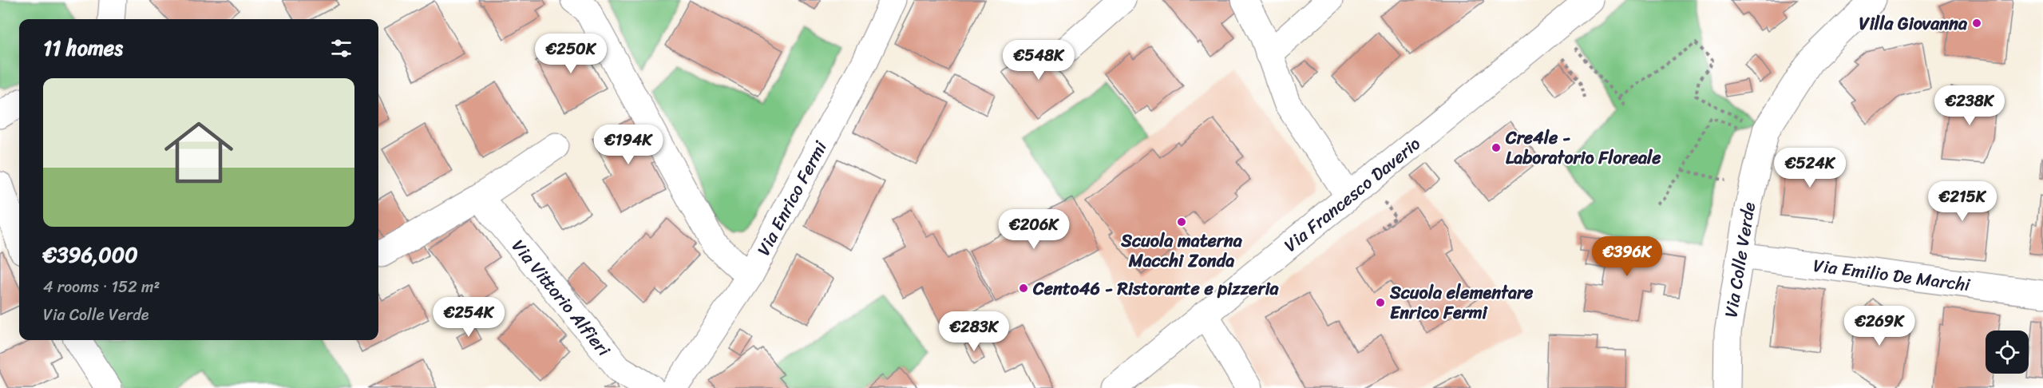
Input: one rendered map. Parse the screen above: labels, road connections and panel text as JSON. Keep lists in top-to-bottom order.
{
  "streets": {
    "street": [
      "Via Francesco Daverio",
      "Via Enrico Fermi",
      "Via Colle Verde",
      "Via Emilio De Marchi",
      "Via Vittorio Alfieri"
    ]
  },
  "crossings": [
    ["Via Colle Verde", "Via Emilio De Marchi"]
  ],
  "places": [
    "Villa Giovanna",
    "Cre4le - Laboratorio Floreale",
    "Scuola materna Macchi Zonda",
    "Cento46 - Ristorante e pizzeria",
    "Scuola elementare Enrico Fermi"
  ],
  "page": {
    "heading": "11 homes",
    "price": [
      "€250K",
      "€548K",
      "€238K",
      "€194K",
      "€524K",
      "€215K",
      "€206K",
      "€396K",
      "€254K",
      "€269K",
      "€283K"
    ],
    "list": [
      {
        "name": "€396,000",
        "note": "4 rooms · 152 m² · Via Colle Verde"
      }
    ]
  }
}
